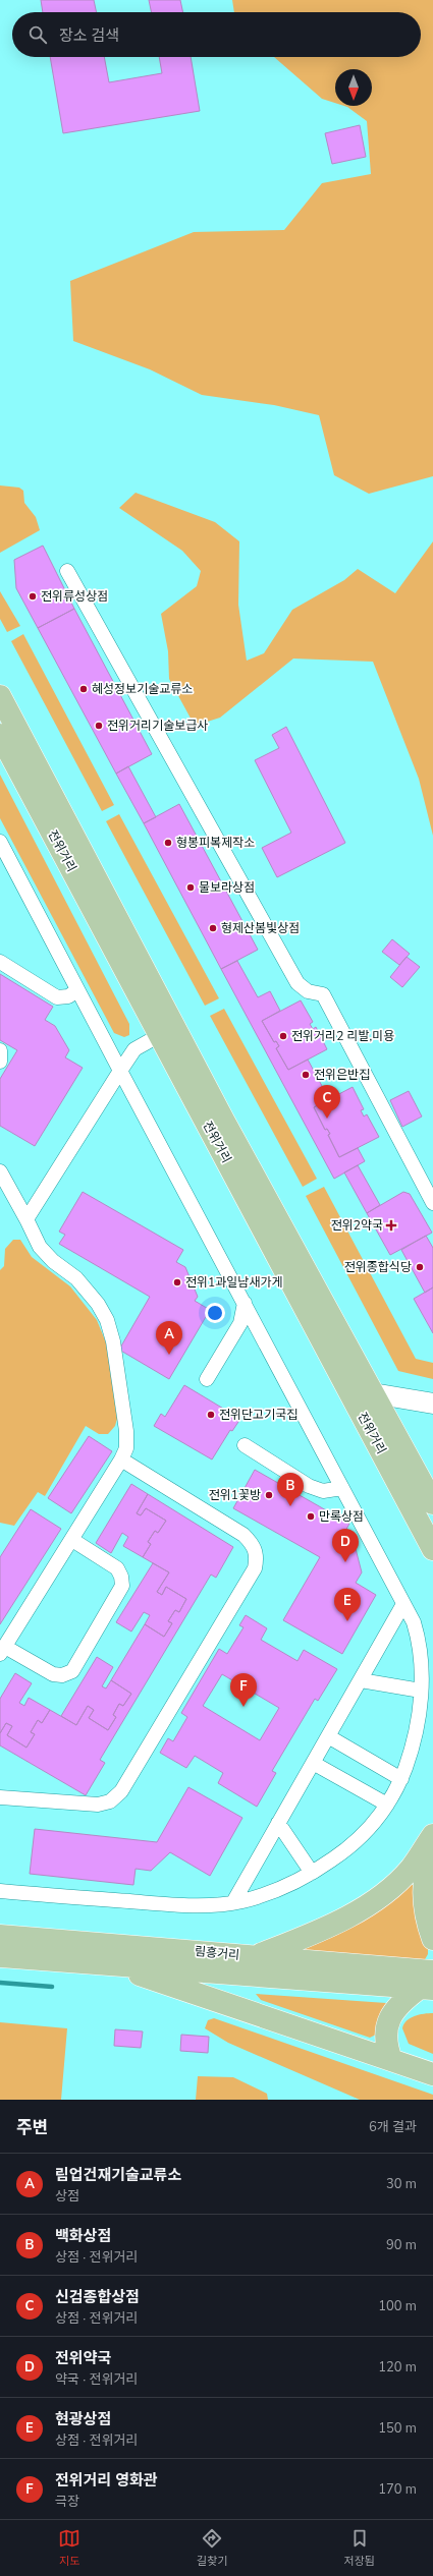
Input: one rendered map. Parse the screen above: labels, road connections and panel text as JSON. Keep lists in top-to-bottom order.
{
  "streets": {
    "main road": ["전위거리", "림흥거리"]
  },
  "places": {
    "other": [
      "전위류성상점",
      "혜성정보기술교류소",
      "전위거리기술보급사",
      "형봉피복제작소",
      "물보라상점",
      "형제산봄빛상점",
      "전위거리2 리발,미용",
      "전위은반집",
      "전위종합식당",
      "전위1과일남새가게",
      "전위단고기국집",
      "전위1꽃방",
      "만록상점"
    ],
    "health": ["전위2약국"]
  },
  "north": "bottom",
  "page": {
    "search": "장소 검색",
    "pins": [
      "C",
      "A",
      "B",
      "D",
      "E",
      "F"
    ],
    "heading": ["주변", "6개 결과"],
    "list": [
      {
        "mark": "A",
        "name": "림업건재기술교류소",
        "note": "상점",
        "value": "30 m"
      },
      {
        "mark": "B",
        "name": "백화상점",
        "note": "상점 · 전위거리",
        "value": "90 m"
      },
      {
        "mark": "C",
        "name": "신검종합상점",
        "note": "상점 · 전위거리",
        "value": "100 m"
      },
      {
        "mark": "D",
        "name": "전위약국",
        "note": "약국 · 전위거리",
        "value": "120 m"
      },
      {
        "mark": "E",
        "name": "현광상점",
        "note": "상점 · 전위거리",
        "value": "150 m"
      },
      {
        "mark": "F",
        "name": "전위거리 영화관",
        "note": "극장",
        "value": "170 m"
      }
    ],
    "nav": ["지도", "길찾기", "저장됨"]
  }
}
